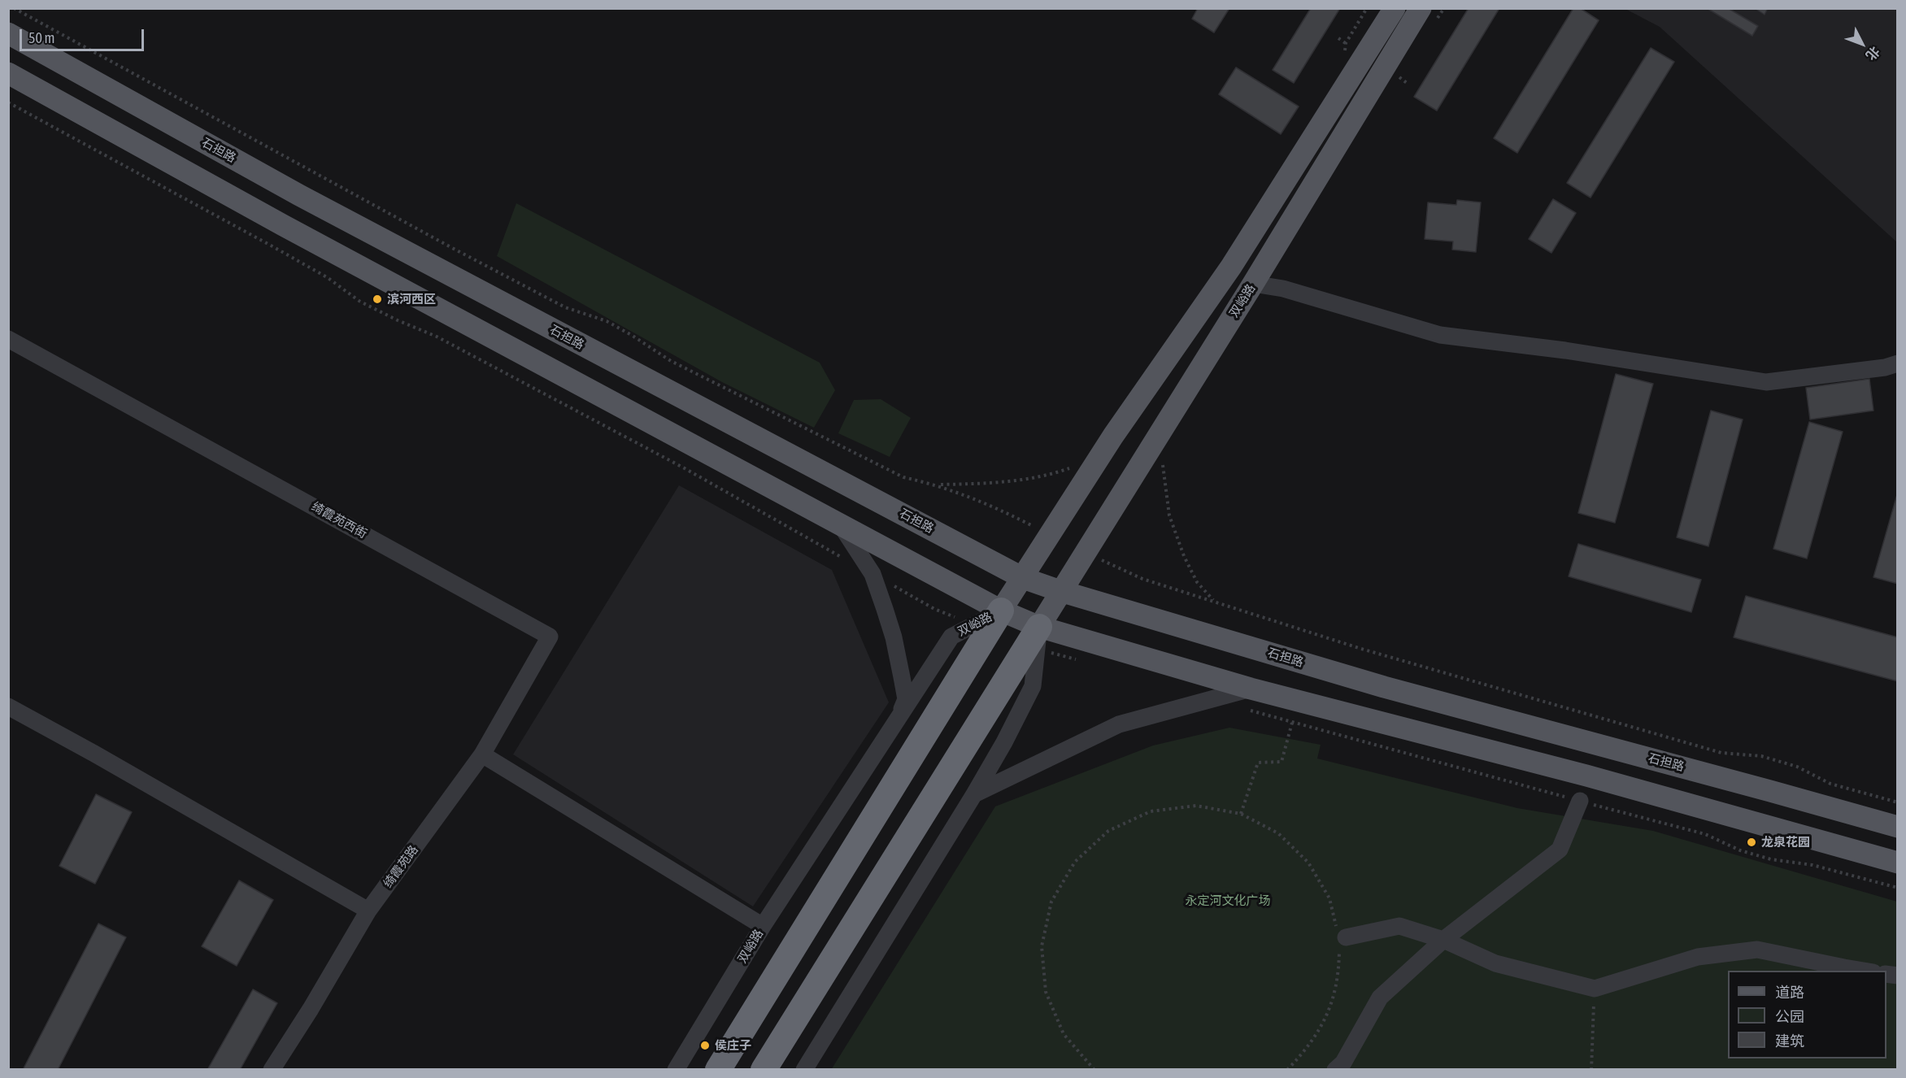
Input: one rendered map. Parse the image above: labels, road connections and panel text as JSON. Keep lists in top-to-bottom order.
{
  "streets": {
    "highway": ["双峪路"],
    "main road": ["石担路"],
    "street": ["绮霞苑西街", "绮霞苑路"]
  },
  "crossings": [
    ["石担路", "双峪路"],
    ["绮霞苑西街", "绮霞苑路"]
  ],
  "parks": ["永定河文化广场"],
  "places": ["滨河西区", "龙泉花园", "侯庄子"],
  "legend": ["道路", "公园", "建筑"],
  "scale_bar": "50 m",
  "north": "bottom right"
}
